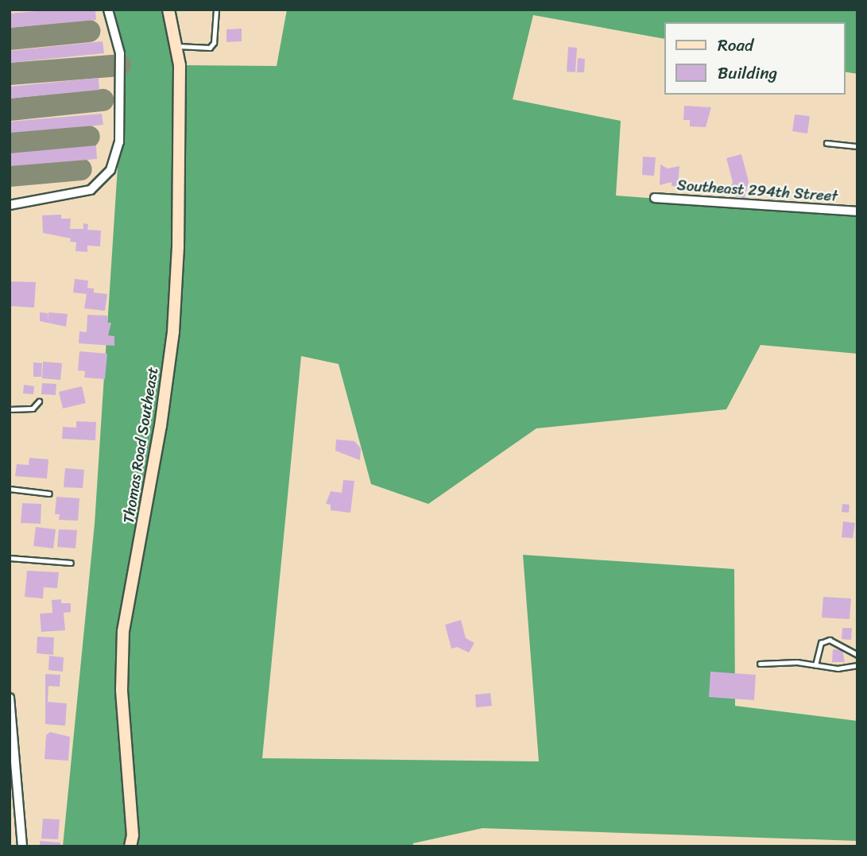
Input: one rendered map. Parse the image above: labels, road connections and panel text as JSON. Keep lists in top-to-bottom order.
{
  "streets": {
    "street": ["Southeast 294th Street", "Thomas Road Southeast"]
  },
  "legend": ["Road", "Building"]
}
